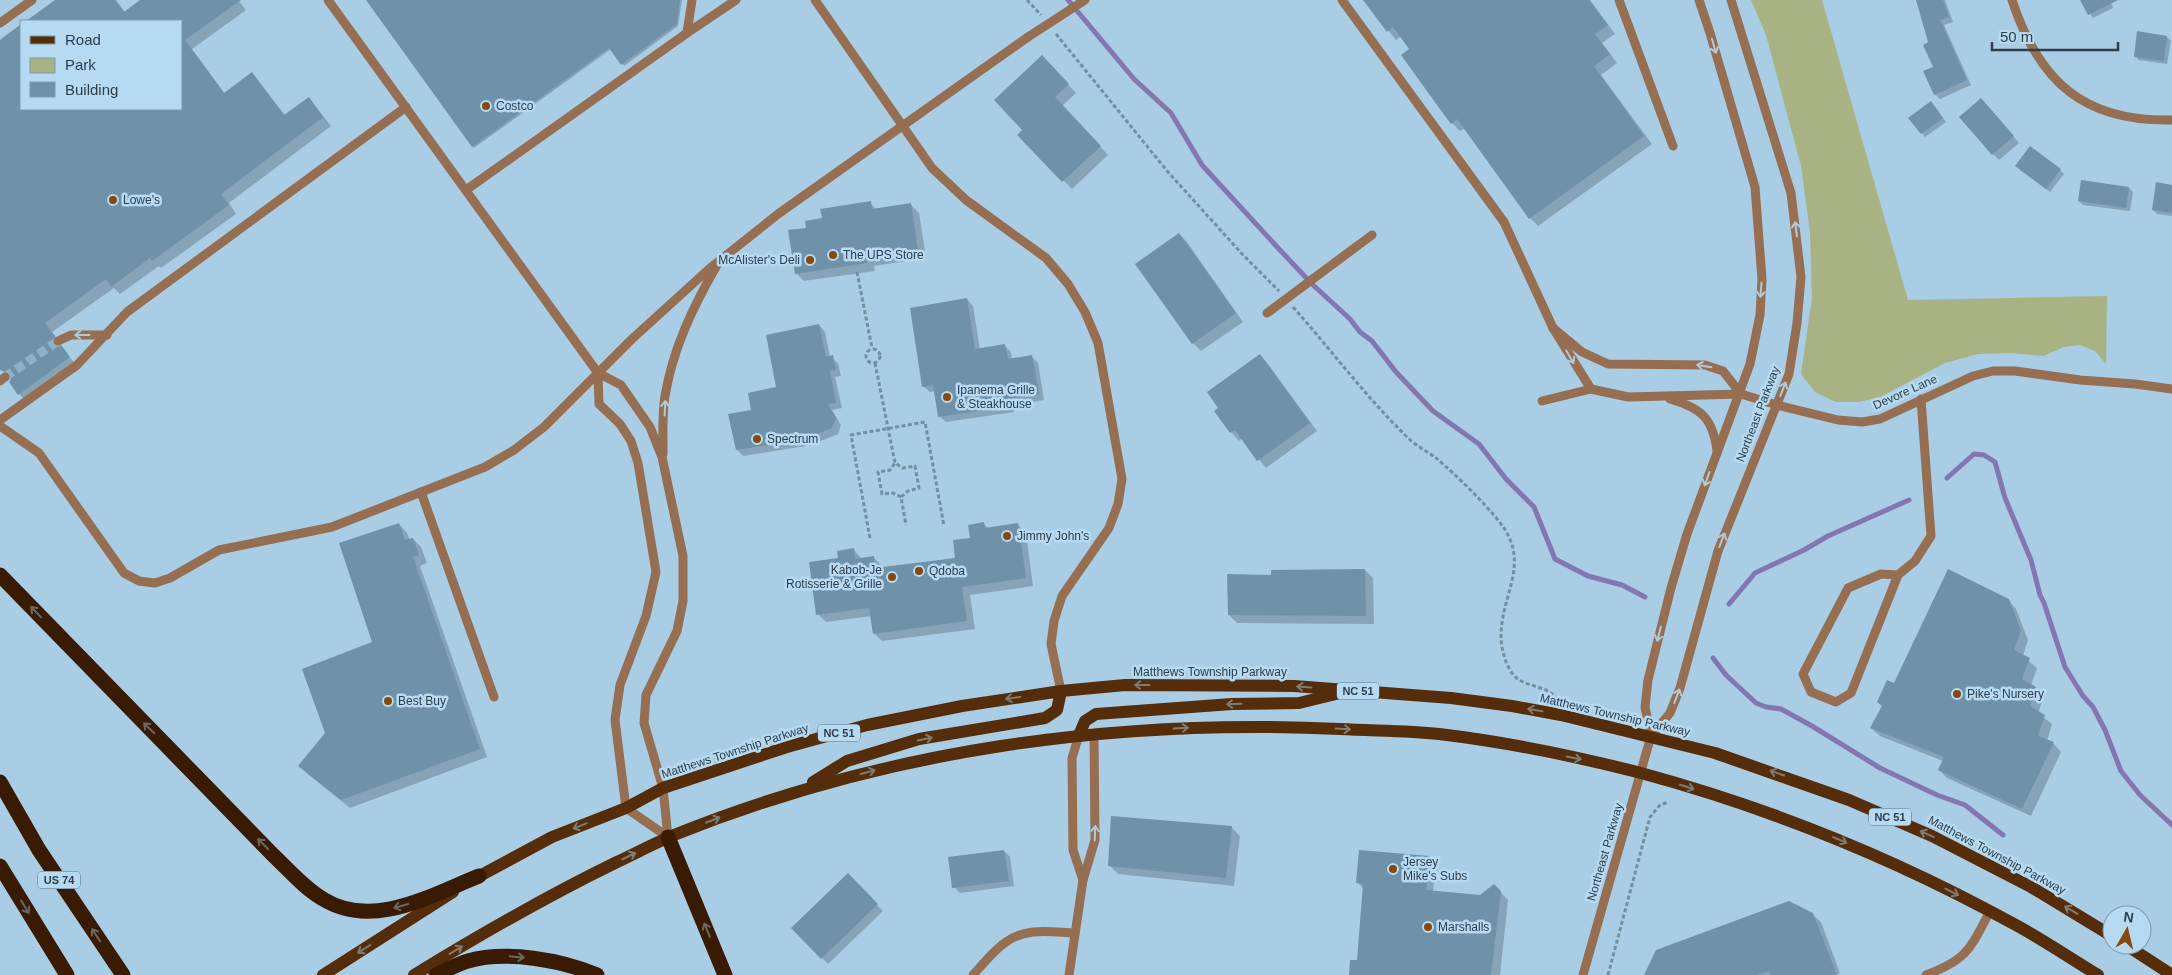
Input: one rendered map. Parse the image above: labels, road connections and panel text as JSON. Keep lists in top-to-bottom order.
{
  "streets": {
    "highway": ["US 74"],
    "main road": ["Matthews Township Parkway", "NC 51"],
    "street": ["Devore Lane", "Northeast Parkway"]
  },
  "crossings": [
    ["Devore Lane", "Northeast Parkway"],
    ["Northeast Parkway", "Matthews Township Parkway"]
  ],
  "places": [
    "Costco",
    "Lowe's",
    "The UPS Store",
    "McAlister's Deli",
    "Ipanema Grille & Steakhouse",
    "Spectrum",
    "Jimmy John's",
    "Qdoba",
    "Kabob-Je Rotisserie & Grille",
    "Pike's Nursery",
    "Best Buy",
    "Jersey Mike's Subs",
    "Marshalls"
  ],
  "legend": ["Road", "Park", "Building"],
  "scale_bar": "50 m",
  "north": "top"
}
